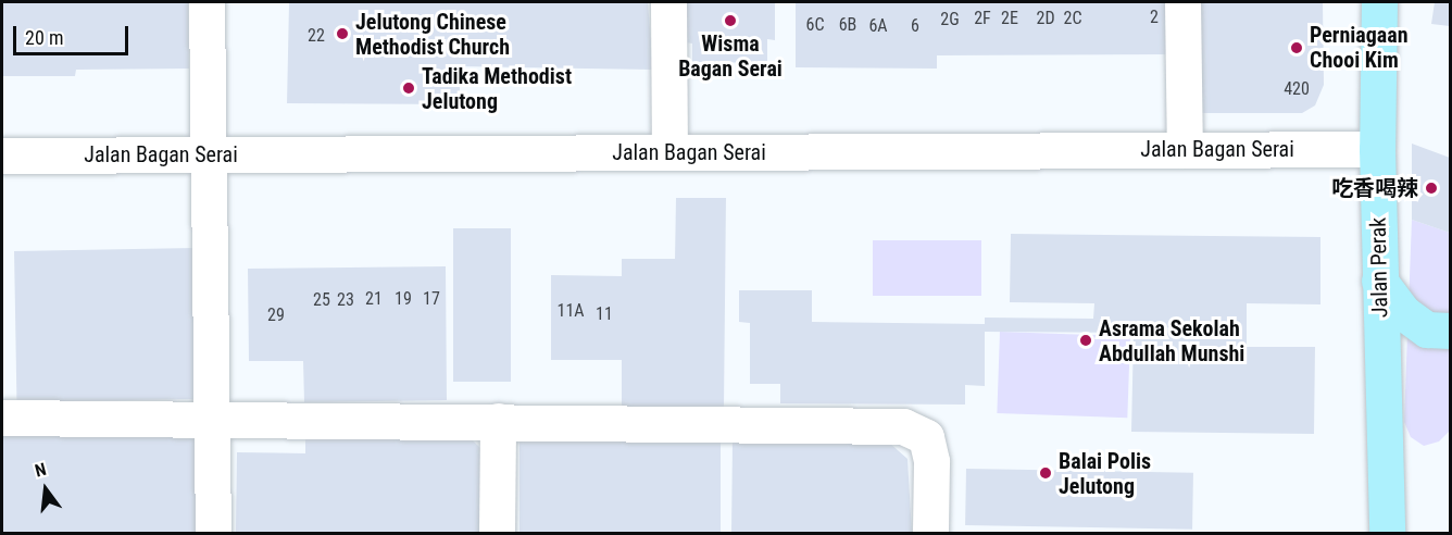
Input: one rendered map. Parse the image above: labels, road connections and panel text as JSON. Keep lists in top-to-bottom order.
{
  "streets": {
    "main road": ["Jalan Perak"],
    "street": ["Jalan Bagan Serai"]
  },
  "crossings": [
    ["Jalan Bagan Serai", "Jalan Perak"]
  ],
  "places": [
    "Wisma Bagan Serai",
    "Jelutong Chinese Methodist Church",
    "Perniagaan Chooi Kim",
    "Tadika Methodist Jelutong",
    "吃香喝辣",
    "Asrama Sekolah Abdullah Munshi",
    "Balai Polis Jelutong"
  ],
  "house_numbers": [
    "2",
    "2F",
    "2E",
    "2D",
    "2C",
    "2G",
    "6C",
    "6B",
    "6A",
    "6",
    "22",
    "420",
    "21",
    "19",
    "17",
    "25",
    "23",
    "11A",
    "11",
    "29"
  ],
  "scale_bar": "20 m",
  "north": "top"
}
